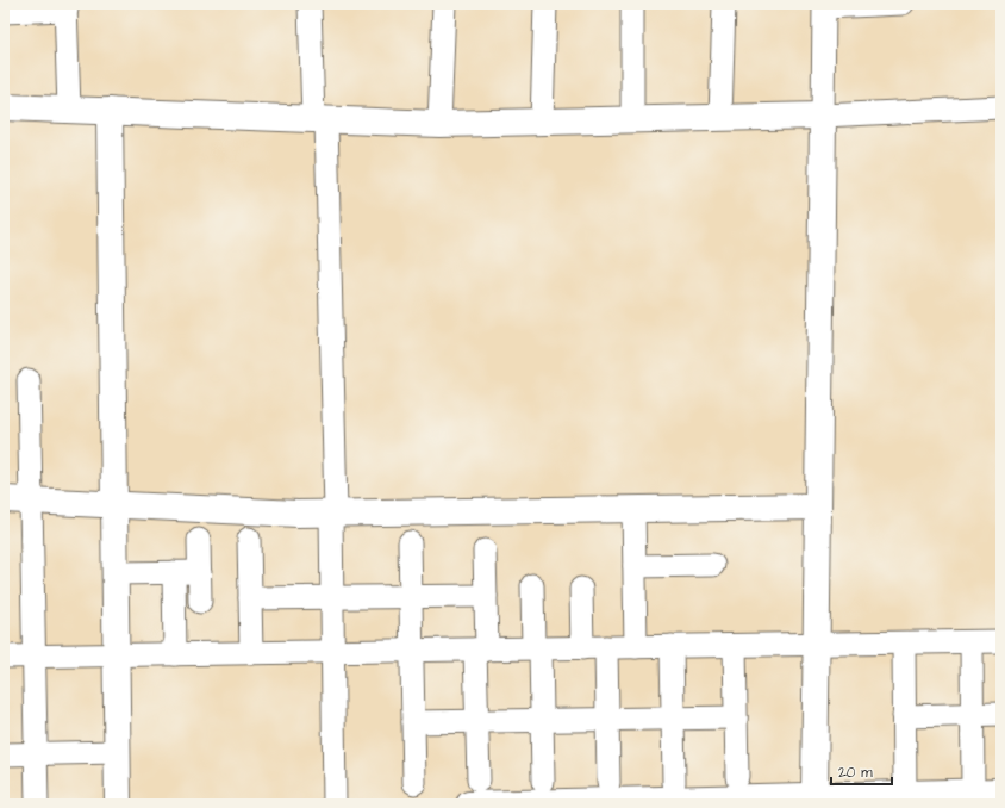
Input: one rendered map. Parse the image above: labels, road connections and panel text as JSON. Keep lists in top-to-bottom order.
{
  "scale_bar": "20 m"
}
